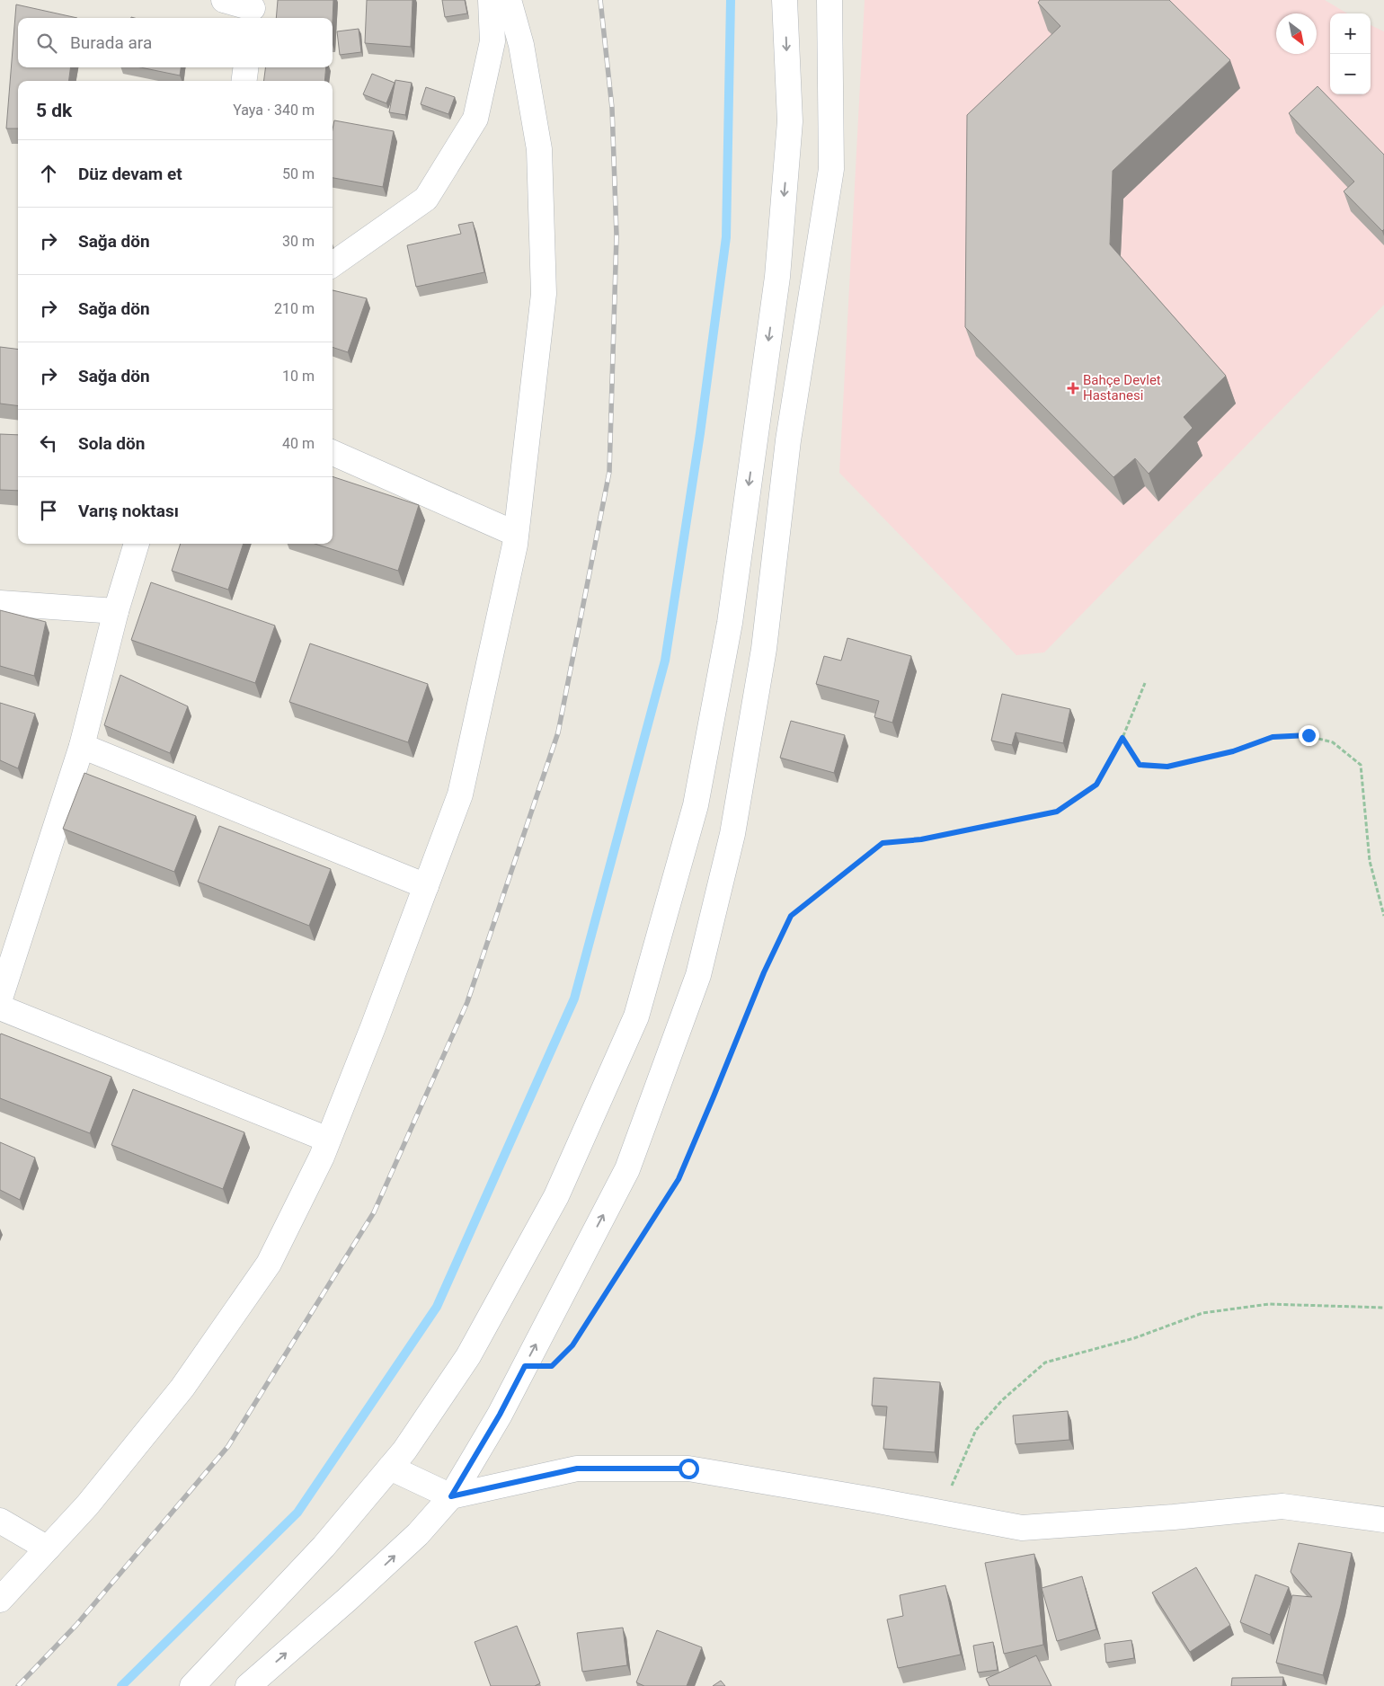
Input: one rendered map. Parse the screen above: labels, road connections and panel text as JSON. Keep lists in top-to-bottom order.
{
  "places": {
    "health": ["Bahçe Devlet Hastanesi"]
  },
  "north": "bottom right",
  "page": {
    "map_buttons": ["+", "−"],
    "search": "Burada ara",
    "heading": ["5 dk", "Yaya · 340 m"],
    "list": [
      ["Düz devam et", "50 m"],
      ["Sağa dön", "30 m"],
      ["Sağa dön", "210 m"],
      ["Sağa dön", "10 m"],
      ["Sola dön", "40 m"],
      "Varış noktası"
    ]
  }
}
